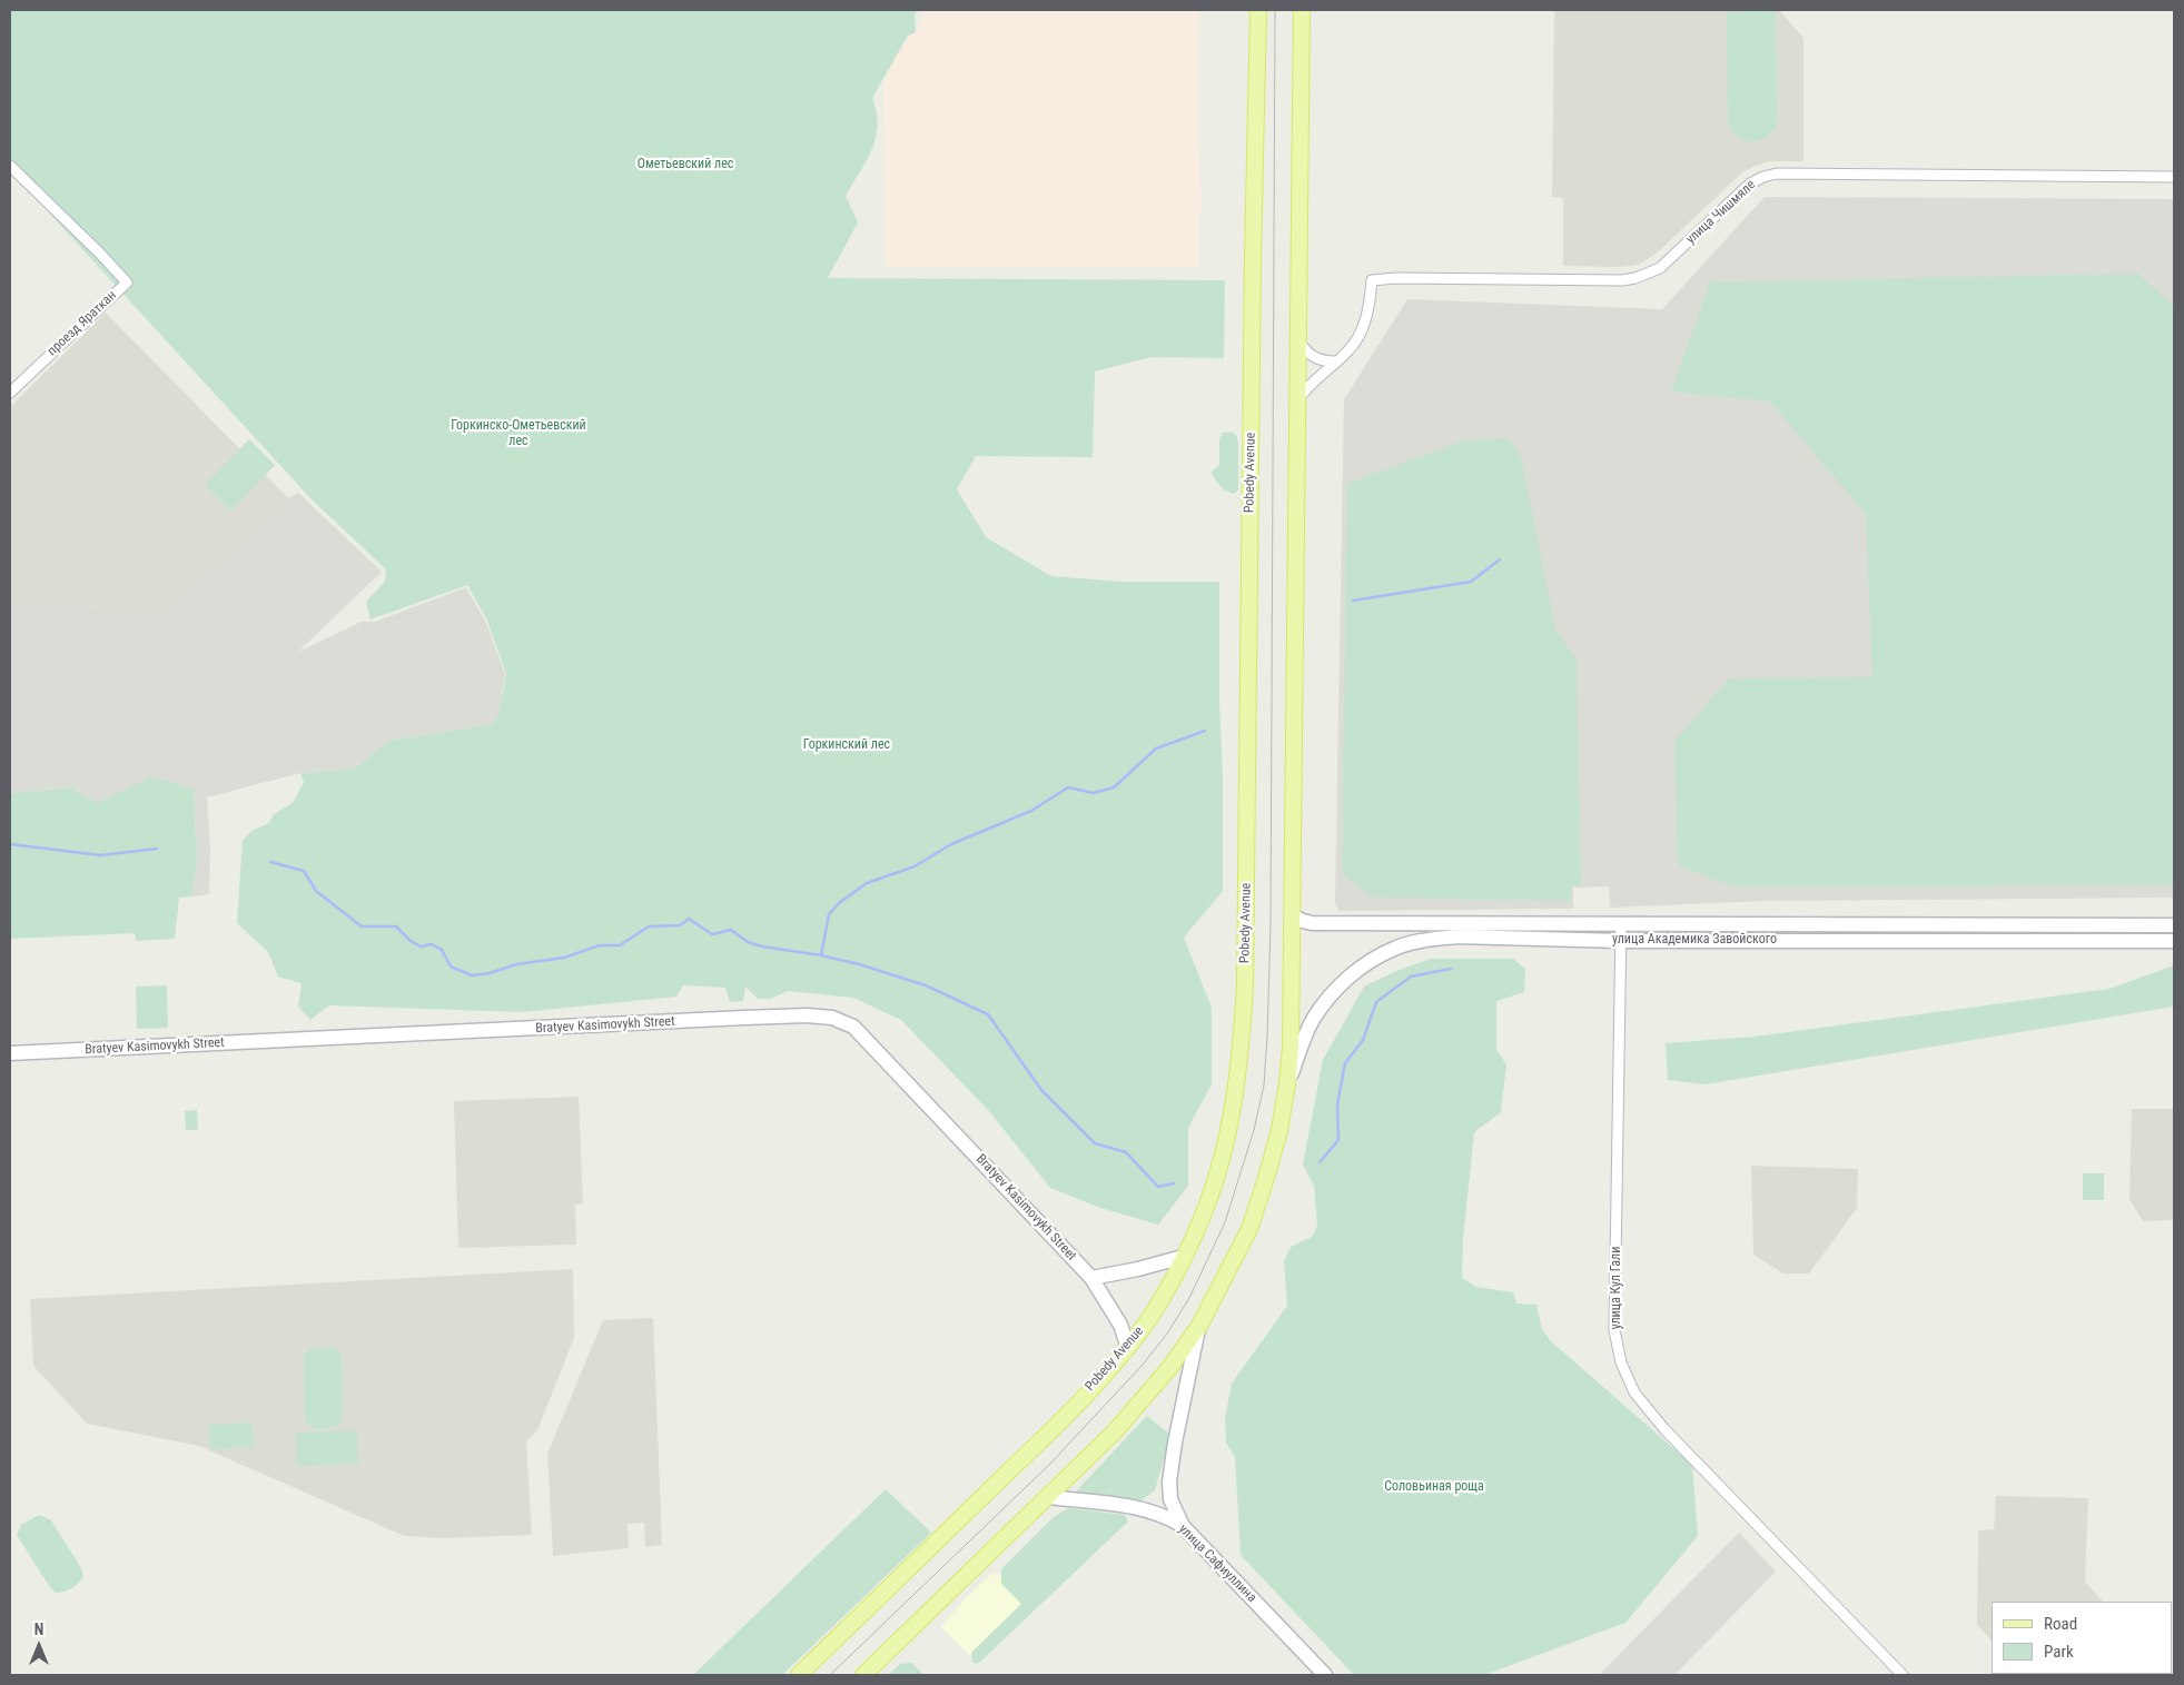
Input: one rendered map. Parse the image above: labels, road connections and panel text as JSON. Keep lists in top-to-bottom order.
{
  "streets": {
    "main road": ["Pobedy Avenue"],
    "street": [
      "улица Чишмяле",
      "проезд Яраткан",
      "улица Академика Завойского",
      "Bratyev Kasimovykh Street",
      "улица Кул Гали",
      "улица Сафиуллина"
    ]
  },
  "crossings": [
    ["Pobedy Avenue", "Bratyev Kasimovykh Street"],
    ["улица Академика Завойского", "улица Кул Гали"]
  ],
  "parks": [
    "Ометьевский лес",
    "Горкинско-Ометьевский лес",
    "Горкинский лес",
    "Соловьиная роща"
  ],
  "legend": ["Road", "Park"],
  "north": "top"
}
